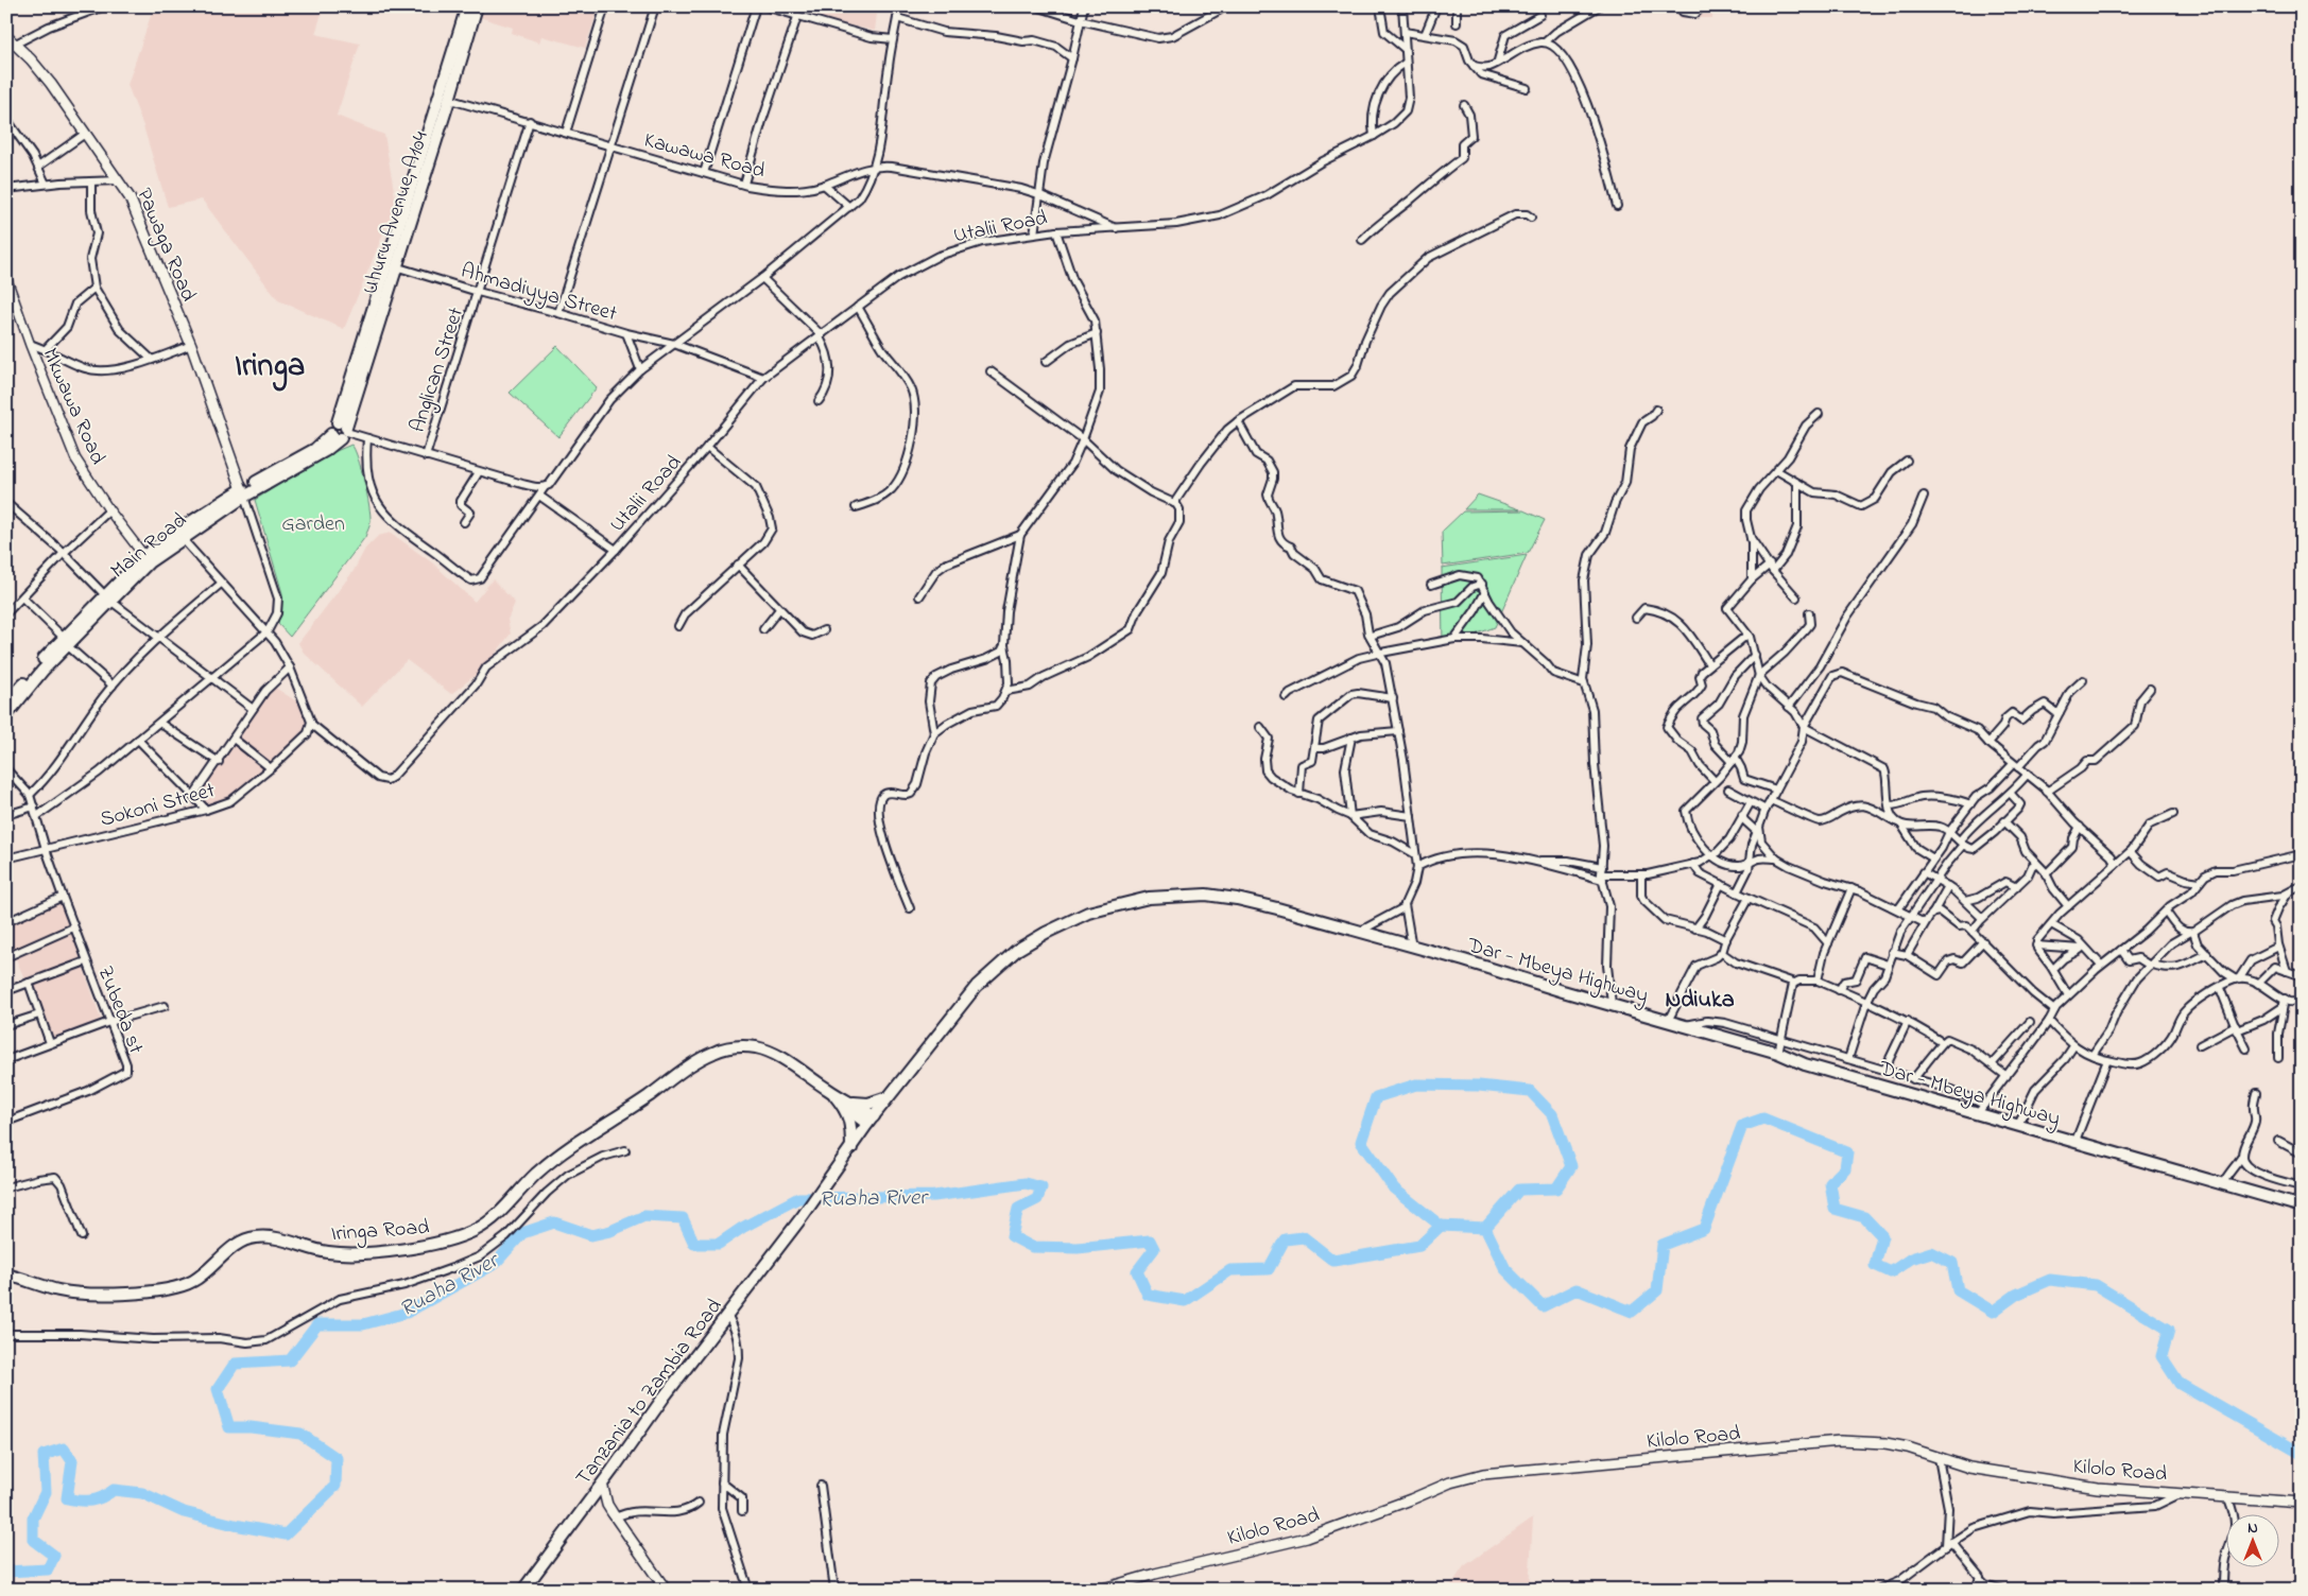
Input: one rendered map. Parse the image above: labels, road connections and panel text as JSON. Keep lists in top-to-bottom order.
{
  "streets": {
    "highway": [
      "Uhuru Avenue, A104",
      "Main Road",
      "Dar - Mbeya Highway",
      "Iringa Road",
      "Tanzania to Zambia Road"
    ],
    "main road": ["Pawaga Road", "Kilolo Road"],
    "street": [
      "Kawawa Road",
      "Utalii Road",
      "Ahmadiyya Street",
      "Anglican Street",
      "Mkwawa Road",
      "Sokoni Street",
      "Zubeda st"
    ]
  },
  "crossings": [
    ["Kawawa Road", "Uhuru Avenue, A104"],
    ["Kawawa Road", "Utalii Road"],
    ["Kawawa Road", "Anglican Street"],
    ["Uhuru Avenue, A104", "Ahmadiyya Street"],
    ["Uhuru Avenue, A104", "Main Road"],
    ["Utalii Road", "Ahmadiyya Street"],
    ["Utalii Road", "Sokoni Street"],
    ["Pawaga Road", "Main Road"],
    ["Ahmadiyya Street", "Anglican Street"],
    ["Mkwawa Road", "Main Road"],
    ["Sokoni Street", "Zubeda st"],
    ["Dar - Mbeya Highway", "Iringa Road"],
    ["Dar - Mbeya Highway", "Tanzania to Zambia Road"]
  ],
  "districts": ["Iringa", "Ndiuka"],
  "water": ["Ruaha River"],
  "parks": ["Garden"],
  "north": "top"
}
